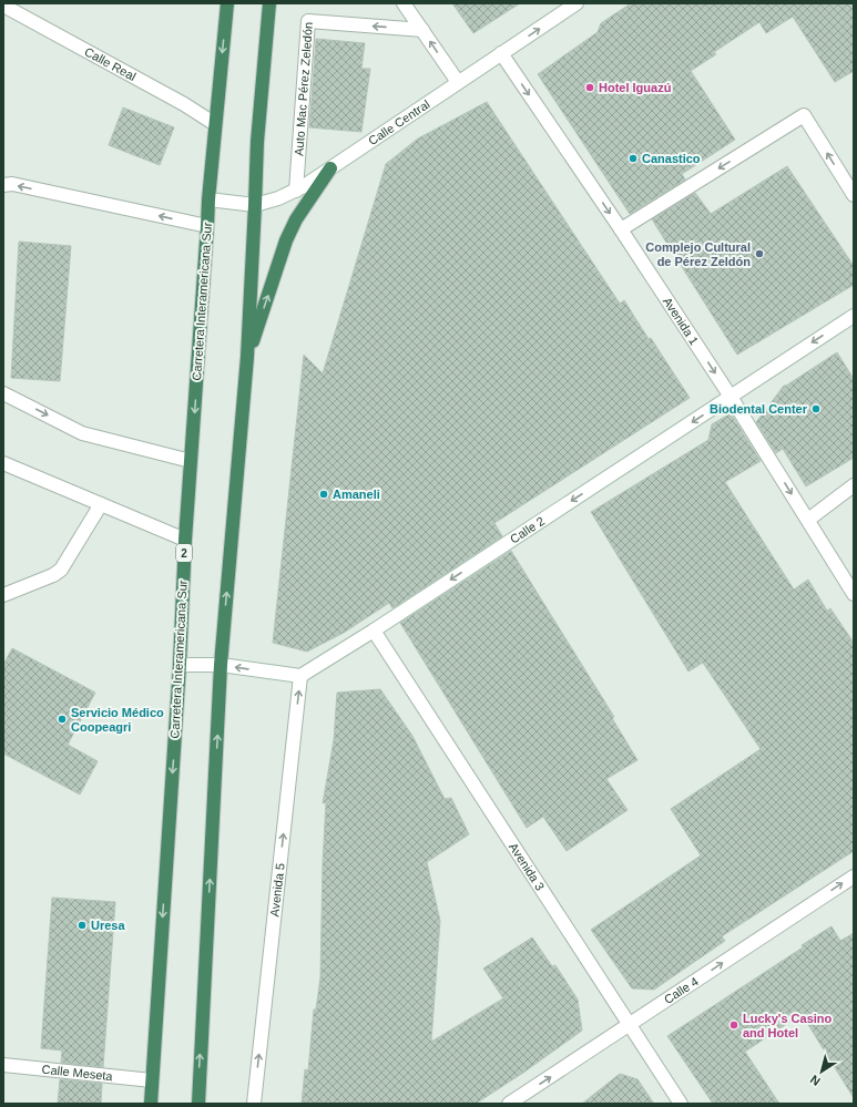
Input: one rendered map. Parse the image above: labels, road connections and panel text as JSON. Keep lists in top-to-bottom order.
{
  "streets": {
    "highway": ["Carretera Interamericana Sur", "2"],
    "street": [
      "Calle Real",
      "Auto Mac Pérez Zeledón",
      "Calle Central",
      "Avenida 1",
      "Calle 2",
      "Avenida 3",
      "Avenida 5",
      "Calle 4",
      "Calle Meseta"
    ]
  },
  "crossings": [
    ["Calle Real", "Carretera Interamericana Sur"],
    ["Auto Mac Pérez Zeledón", "Calle Central"],
    ["Calle Central", "Carretera Interamericana Sur"],
    ["Calle Central", "Avenida 1"],
    ["Carretera Interamericana Sur", "Calle Meseta"],
    ["Avenida 1", "Calle 2"],
    ["Calle 2", "Avenida 3"],
    ["Calle 2", "Avenida 5"],
    ["Avenida 3", "Calle 4"]
  ],
  "one_way": [
    "Avenida 1",
    "Calle 2",
    "Avenida 5",
    "Calle 4"
  ],
  "places": [
    "Hotel Iguazú",
    "Canastico",
    "Complejo Cultural de Pérez Zeldón",
    "Biodental Center",
    "Amaneli",
    "Servicio Médico Coopeagri",
    "Uresa",
    "Lucky's Casino and Hotel"
  ],
  "north": "bottom left"
}
